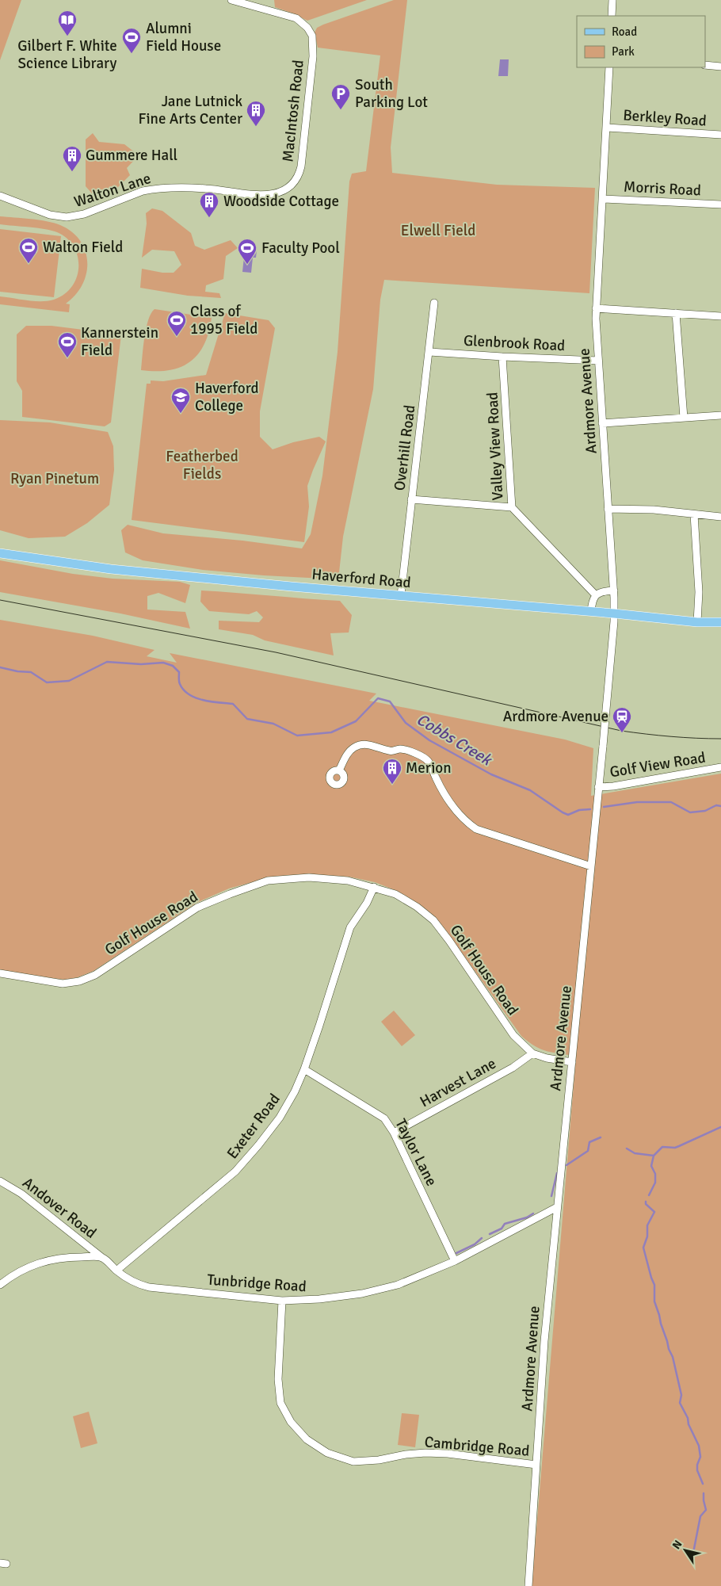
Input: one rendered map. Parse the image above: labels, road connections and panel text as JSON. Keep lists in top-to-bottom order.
{
  "streets": {
    "main road": ["Haverford Road"],
    "street": [
      "MacIntosh Road",
      "Berkley Road",
      "Morris Road",
      "Walton Lane",
      "Glenbrook Road",
      "Ardmore Avenue",
      "Valley View Road",
      "Overhill Road",
      "Golf View Road",
      "Golf House Road",
      "Harvest Lane",
      "Exeter Road",
      "Taylor Lane",
      "Andover Road",
      "Tunbridge Road",
      "Cambridge Road"
    ]
  },
  "crossings": [
    ["MacIntosh Road", "Walton Lane"],
    ["Berkley Road", "Ardmore Avenue"],
    ["Morris Road", "Ardmore Avenue"],
    ["Glenbrook Road", "Ardmore Avenue"],
    ["Glenbrook Road", "Valley View Road"],
    ["Glenbrook Road", "Overhill Road"],
    ["Ardmore Avenue", "Haverford Road"],
    ["Ardmore Avenue", "Golf View Road"],
    ["Ardmore Avenue", "Golf House Road"],
    ["Ardmore Avenue", "Tunbridge Road"],
    ["Ardmore Avenue", "Cambridge Road"],
    ["Overhill Road", "Haverford Road"],
    ["Golf House Road", "Harvest Lane"],
    ["Golf House Road", "Exeter Road"],
    ["Harvest Lane", "Taylor Lane"],
    ["Exeter Road", "Taylor Lane"],
    ["Exeter Road", "Tunbridge Road"],
    ["Taylor Lane", "Tunbridge Road"],
    ["Andover Road", "Tunbridge Road"],
    ["Tunbridge Road", "Cambridge Road"]
  ],
  "water": ["Cobbs Creek"],
  "parks": ["Elwell Field", "Featherbed Fields", "Ryan Pinetum"],
  "places": {
    "library": ["Gilbert F. White Science Library"],
    "sports": [
      "Alumni Field House",
      "Walton Field",
      "Faculty Pool",
      "Class of 1995 Field",
      "Kannerstein Field"
    ],
    "parking": ["South Parking Lot"],
    "building": [
      "Jane Lutnick Fine Arts Center",
      "Gummere Hall",
      "Woodside Cottage",
      "Merion"
    ],
    "school or university": ["Haverford College"],
    "station": ["Ardmore Avenue"]
  },
  "legend": ["Road", "Park"],
  "north": "top left"
}
